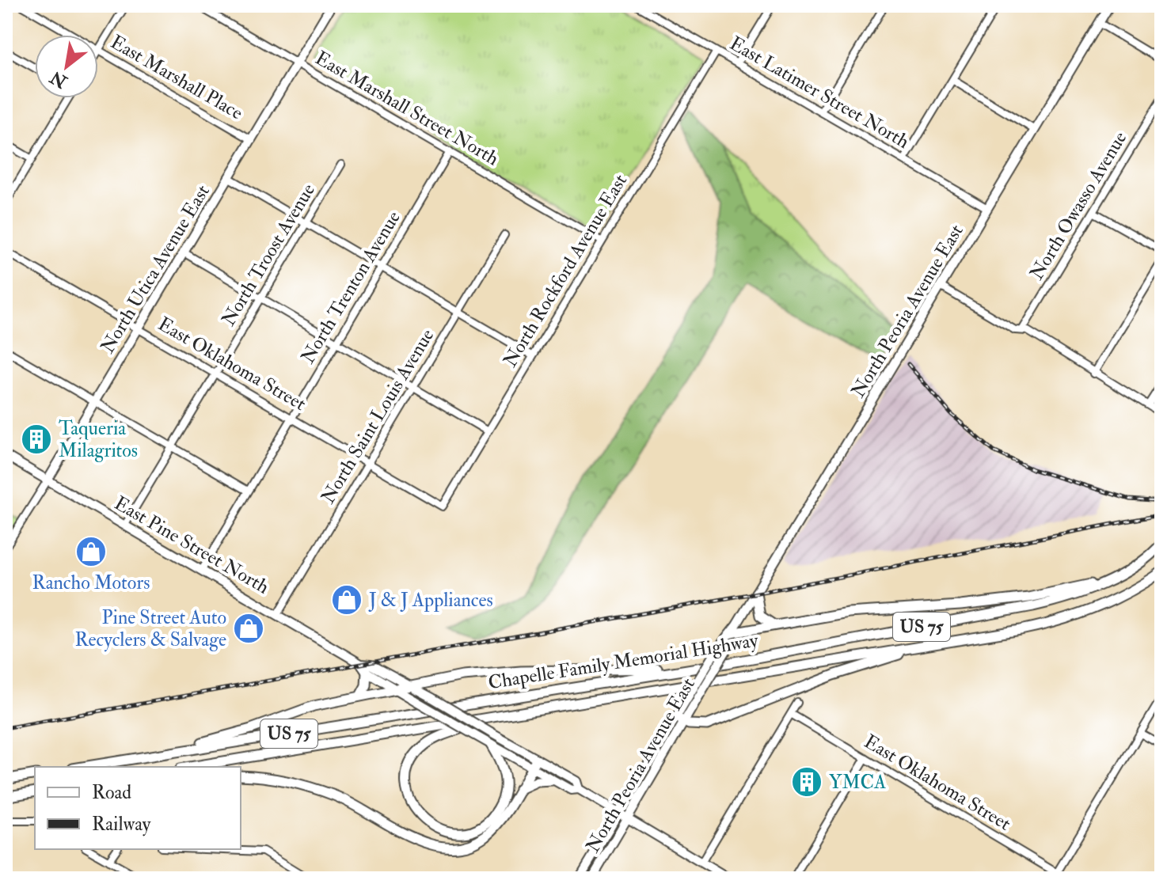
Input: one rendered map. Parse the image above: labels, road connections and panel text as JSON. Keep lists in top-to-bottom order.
{
  "streets": {
    "highway": ["US 75", "Chapelle Family Memorial Highway"],
    "main road": ["North Utica Avenue East", "North Peoria Avenue East", "East Pine Street North"],
    "street": [
      "East Marshall Place",
      "East Latimer Street North",
      "East Marshall Street North",
      "North Owasso Avenue",
      "North Troost Avenue",
      "North Rockford Avenue East",
      "North Trenton Avenue",
      "East Oklahoma Street",
      "North Saint Louis Avenue"
    ]
  },
  "crossings": [
    ["East Marshall Place", "North Utica Avenue East"],
    ["East Latimer Street North", "North Rockford Avenue East"],
    ["East Latimer Street North", "North Peoria Avenue East"],
    ["East Marshall Street North", "North Utica Avenue East"],
    ["East Marshall Street North", "North Rockford Avenue East"],
    ["East Marshall Street North", "North Trenton Avenue"],
    ["North Troost Avenue", "East Oklahoma Street"],
    ["North Troost Avenue", "East Pine Street North"],
    ["North Utica Avenue East", "East Oklahoma Street"],
    ["North Utica Avenue East", "East Pine Street North"],
    ["North Rockford Avenue East", "East Oklahoma Street"],
    ["North Trenton Avenue", "East Oklahoma Street"],
    ["North Trenton Avenue", "East Pine Street North"],
    ["North Peoria Avenue East", "East Pine Street North"],
    ["East Oklahoma Street", "North Saint Louis Avenue"],
    ["North Saint Louis Avenue", "East Pine Street North"]
  ],
  "places": {
    "building": ["Taqueria Milagritos", "YMCA"],
    "shop": ["Rancho Motors", "J & J Appliances", "Pine Street Auto Recyclers & Salvage"]
  },
  "legend": ["Road", "Railway"],
  "north": "bottom left"
}
